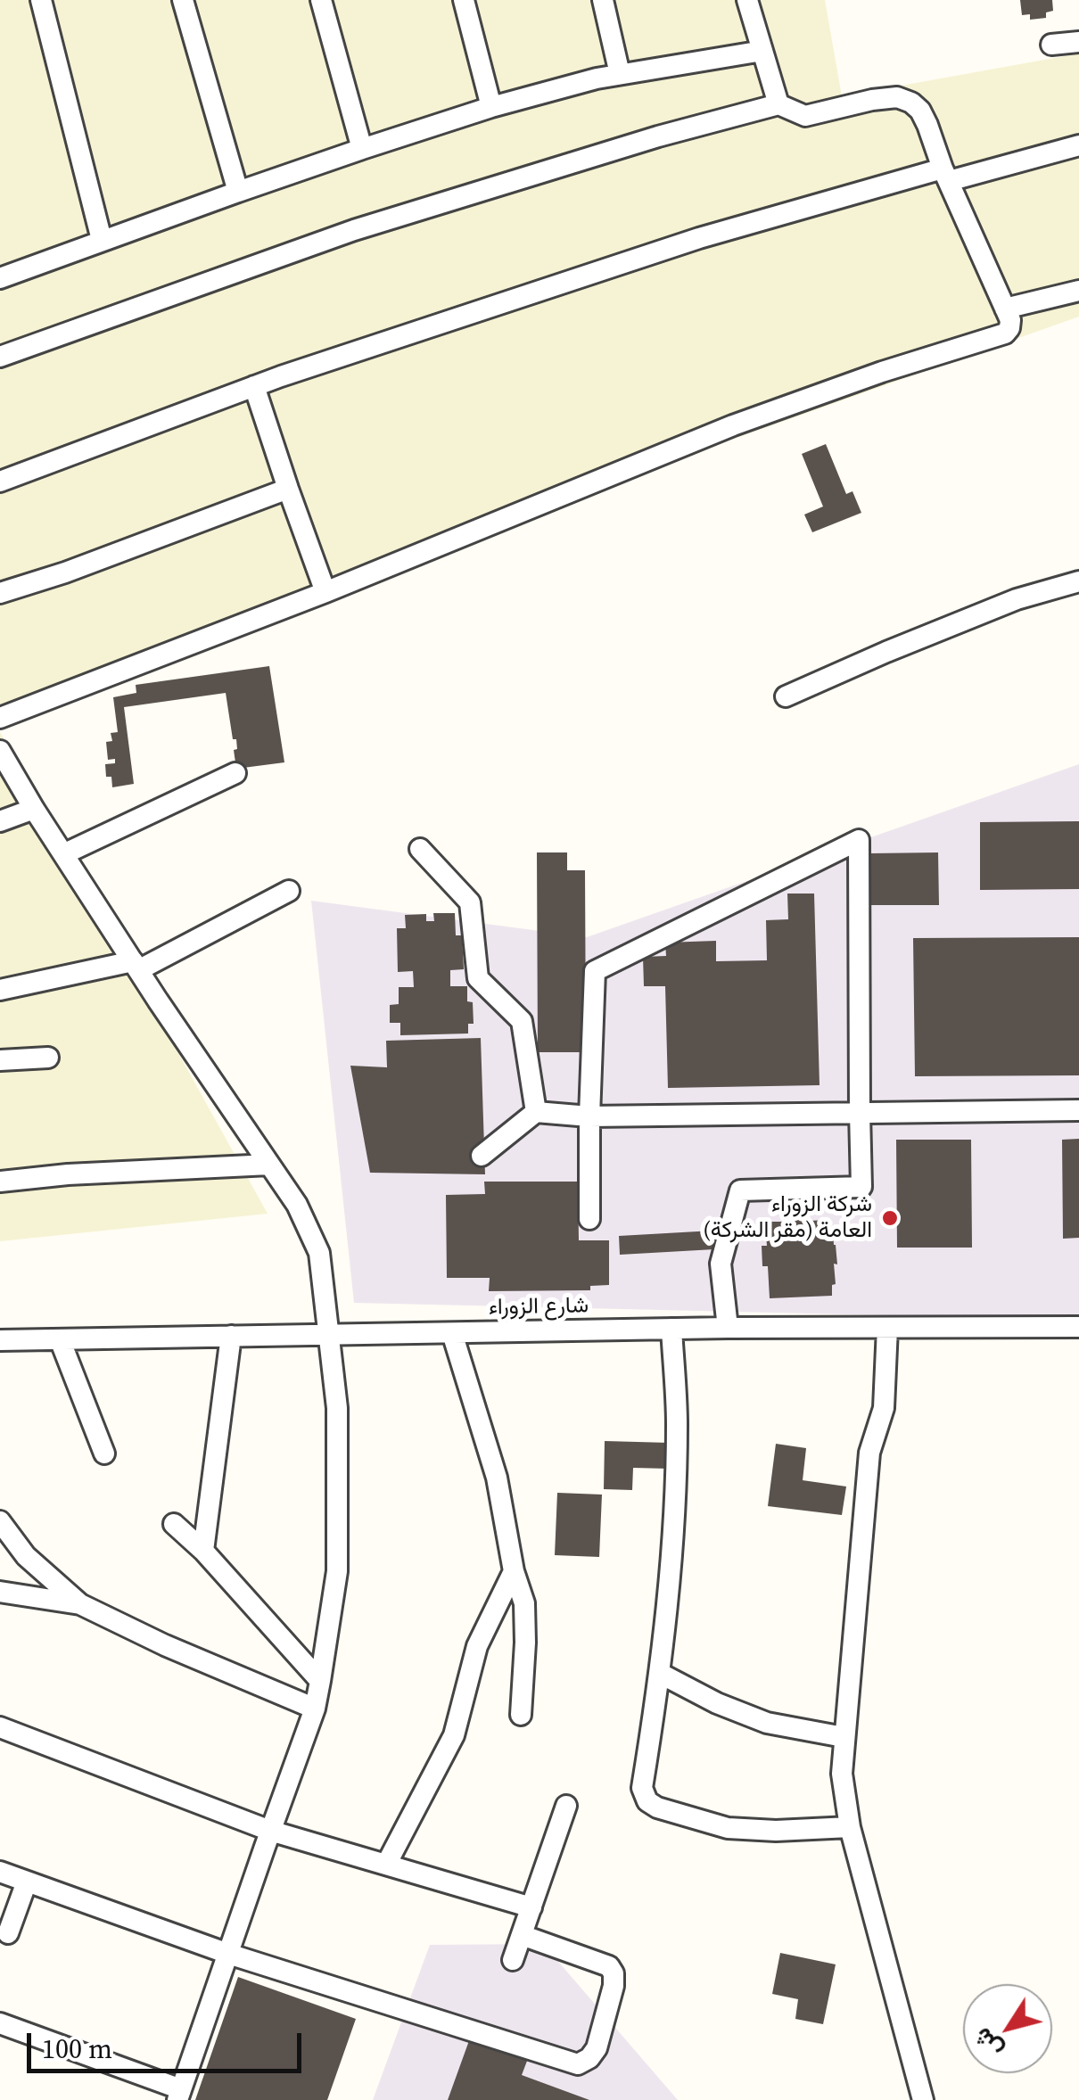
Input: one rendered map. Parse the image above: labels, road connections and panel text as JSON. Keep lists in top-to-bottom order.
{
  "streets": {
    "street": ["شارع الزوراء"]
  },
  "places": ["شركة الزوراء العامة (مقر الشركة)"],
  "scale_bar": "100 m",
  "north": "bottom left"
}
